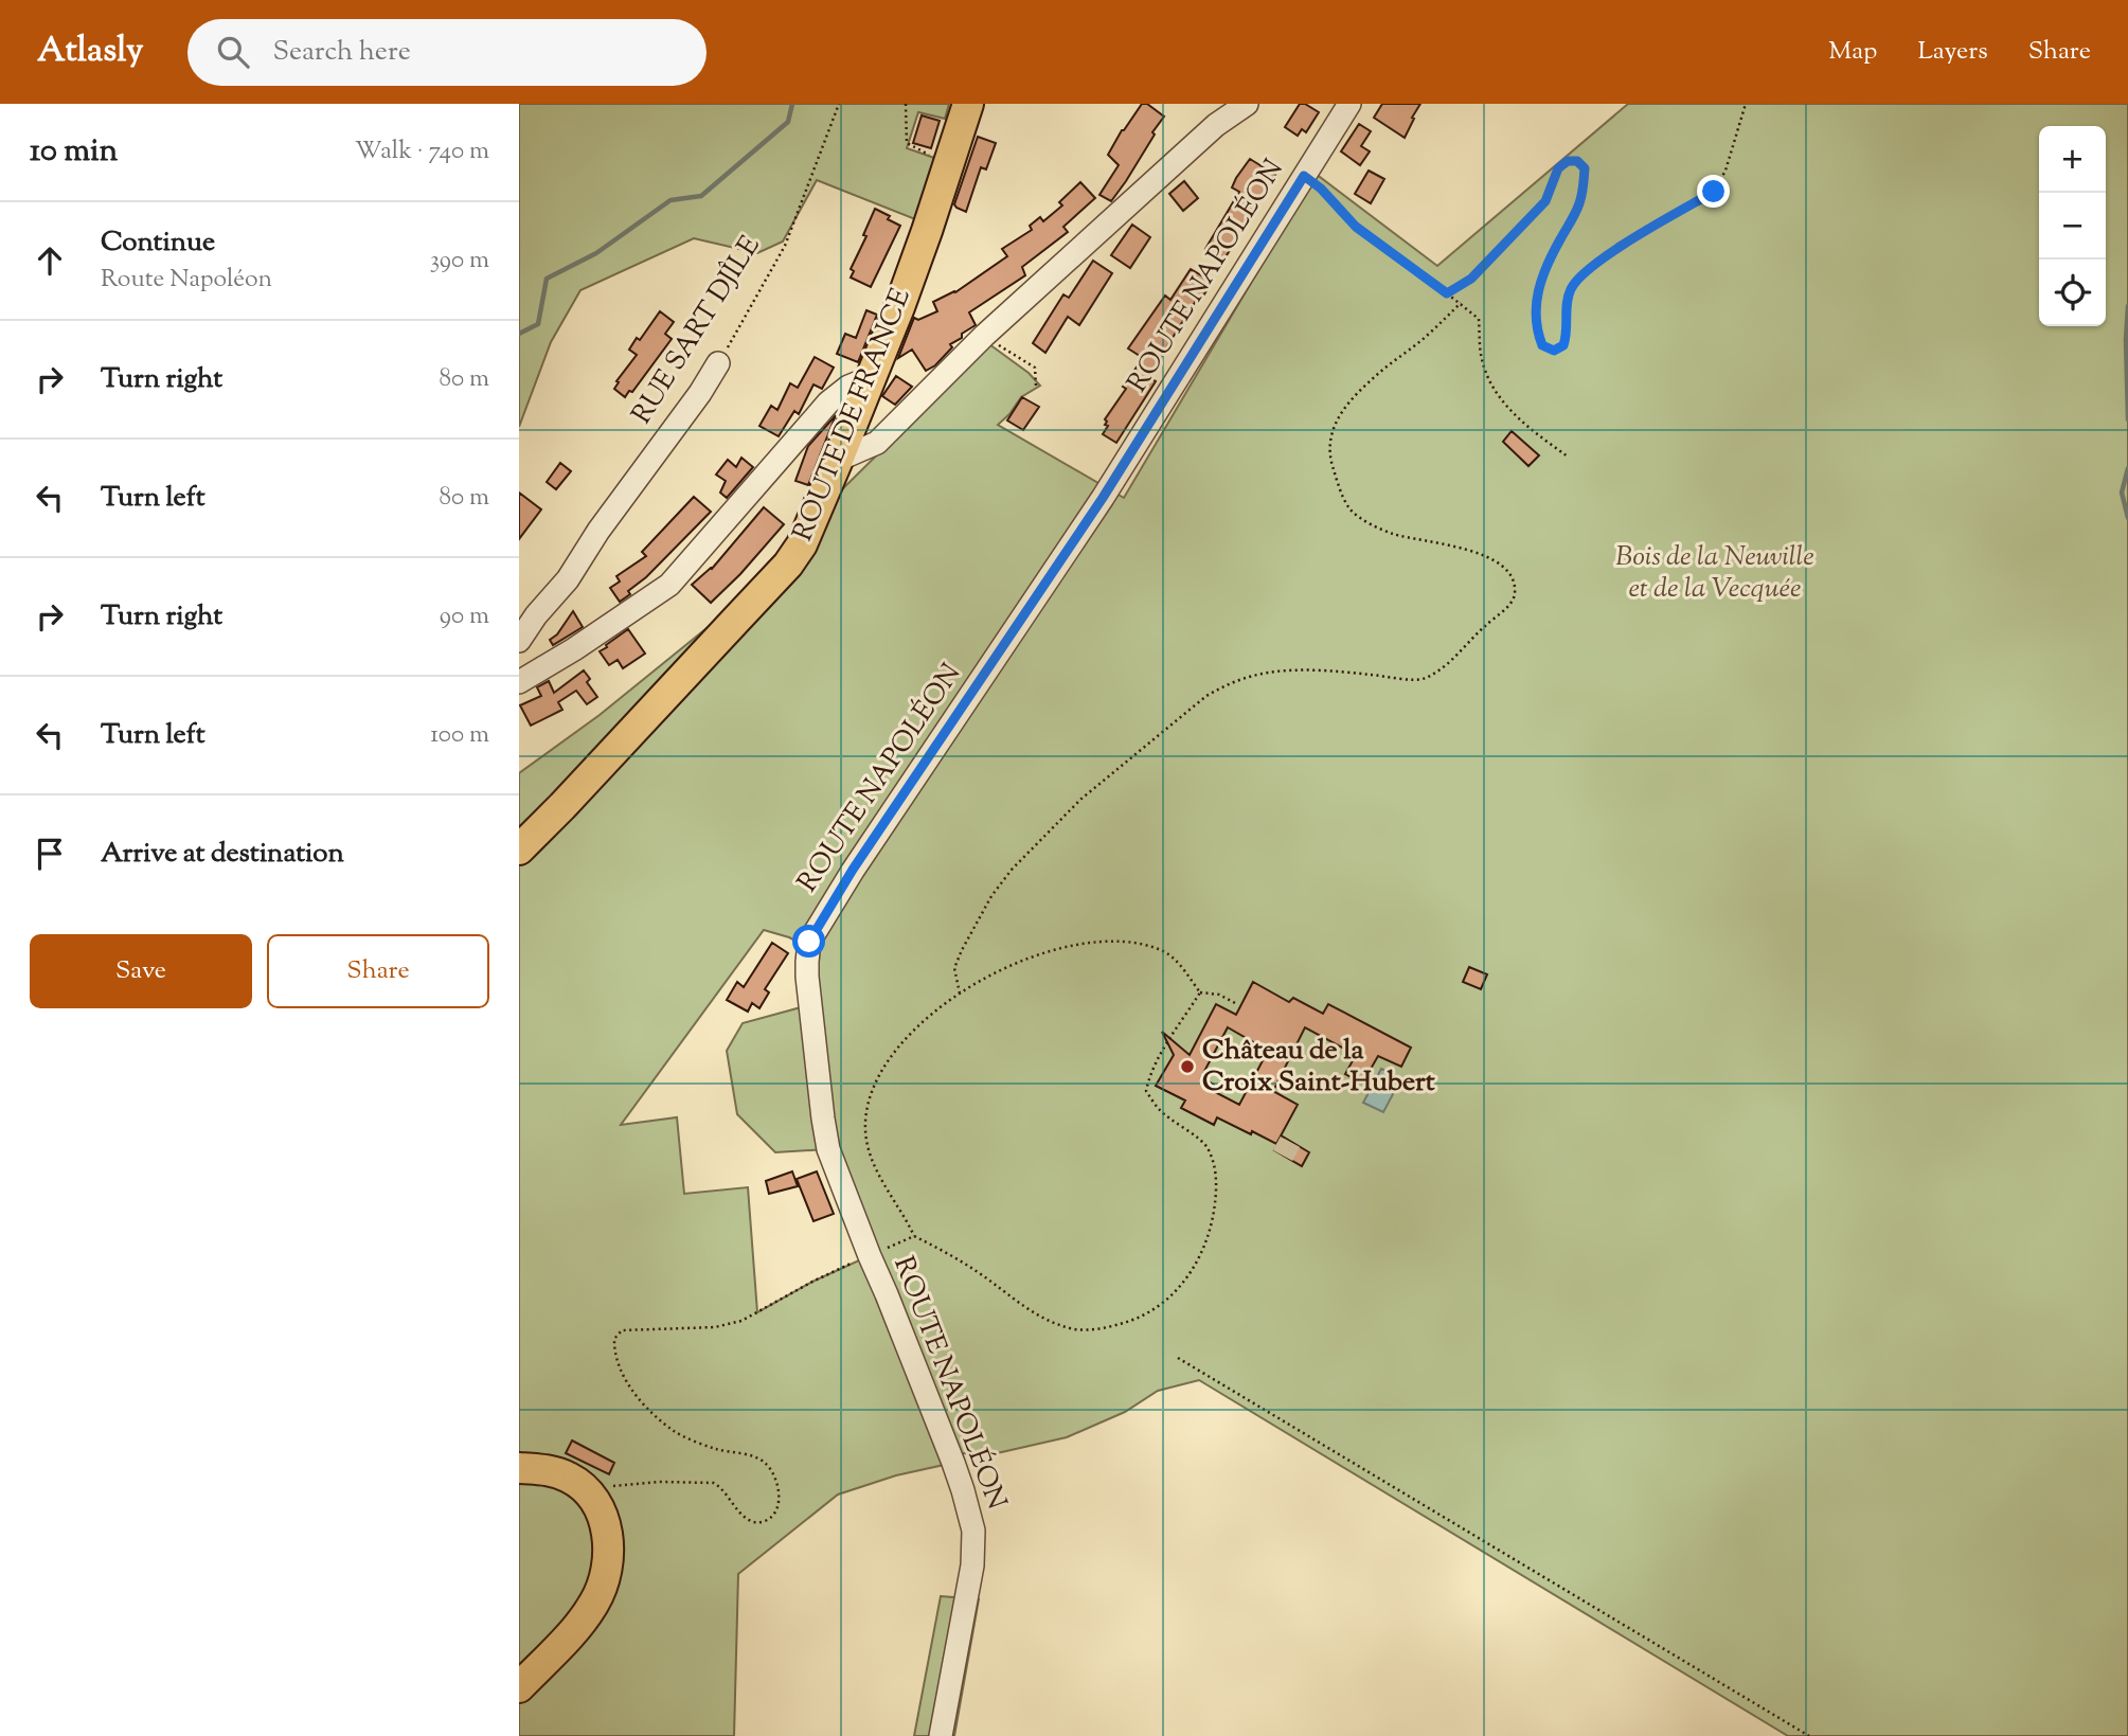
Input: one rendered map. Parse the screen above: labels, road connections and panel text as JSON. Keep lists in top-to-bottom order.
{
  "streets": {
    "main road": ["ROUTE DE FRANCE"],
    "street": ["ROUTE NAPOLÉON", "RUE SART DJÎLE"]
  },
  "parks": ["Bois de la Neuville et de la Vecquée"],
  "places": ["Château de la Croix Saint-Hubert"],
  "page": {
    "header": "Atlasly",
    "search": "Search here",
    "nav": ["Map", "Layers", "Share"],
    "heading": ["10 min", "Walk · 740 m"],
    "map_buttons": ["+", "−"],
    "list": [
      ["Continue", "Route Napoléon", "390 m"],
      ["Turn right", "80 m"],
      ["Turn left", "80 m"],
      ["Turn right", "90 m"],
      ["Turn left", "100 m"],
      "Arrive at destination"
    ],
    "buttons": ["Save", "Share"]
  }
}
